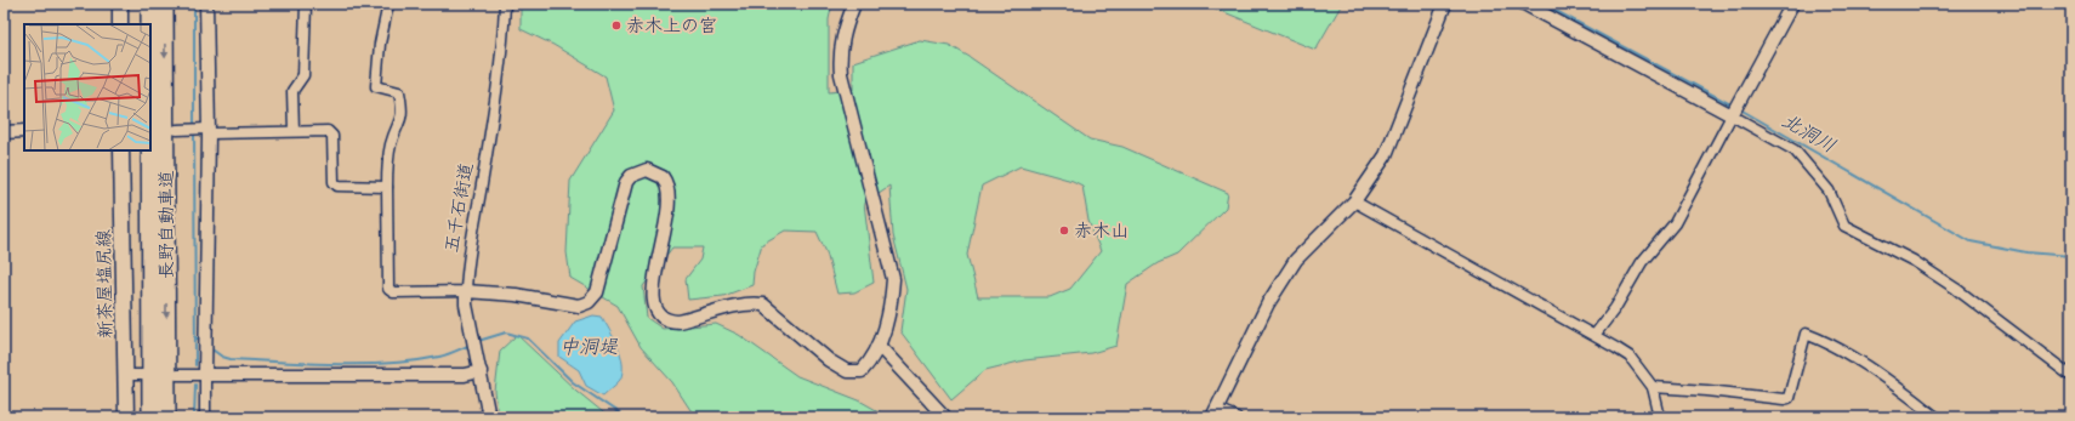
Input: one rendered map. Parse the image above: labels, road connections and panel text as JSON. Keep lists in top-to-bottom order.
{
  "streets": {
    "highway": ["長野自動車道"],
    "main road": ["新茶屋塩尻線"],
    "street": ["五千石街道"]
  },
  "water": ["北洞川", "中洞堤"],
  "places": ["赤木上の宮", "赤木山"]
}
